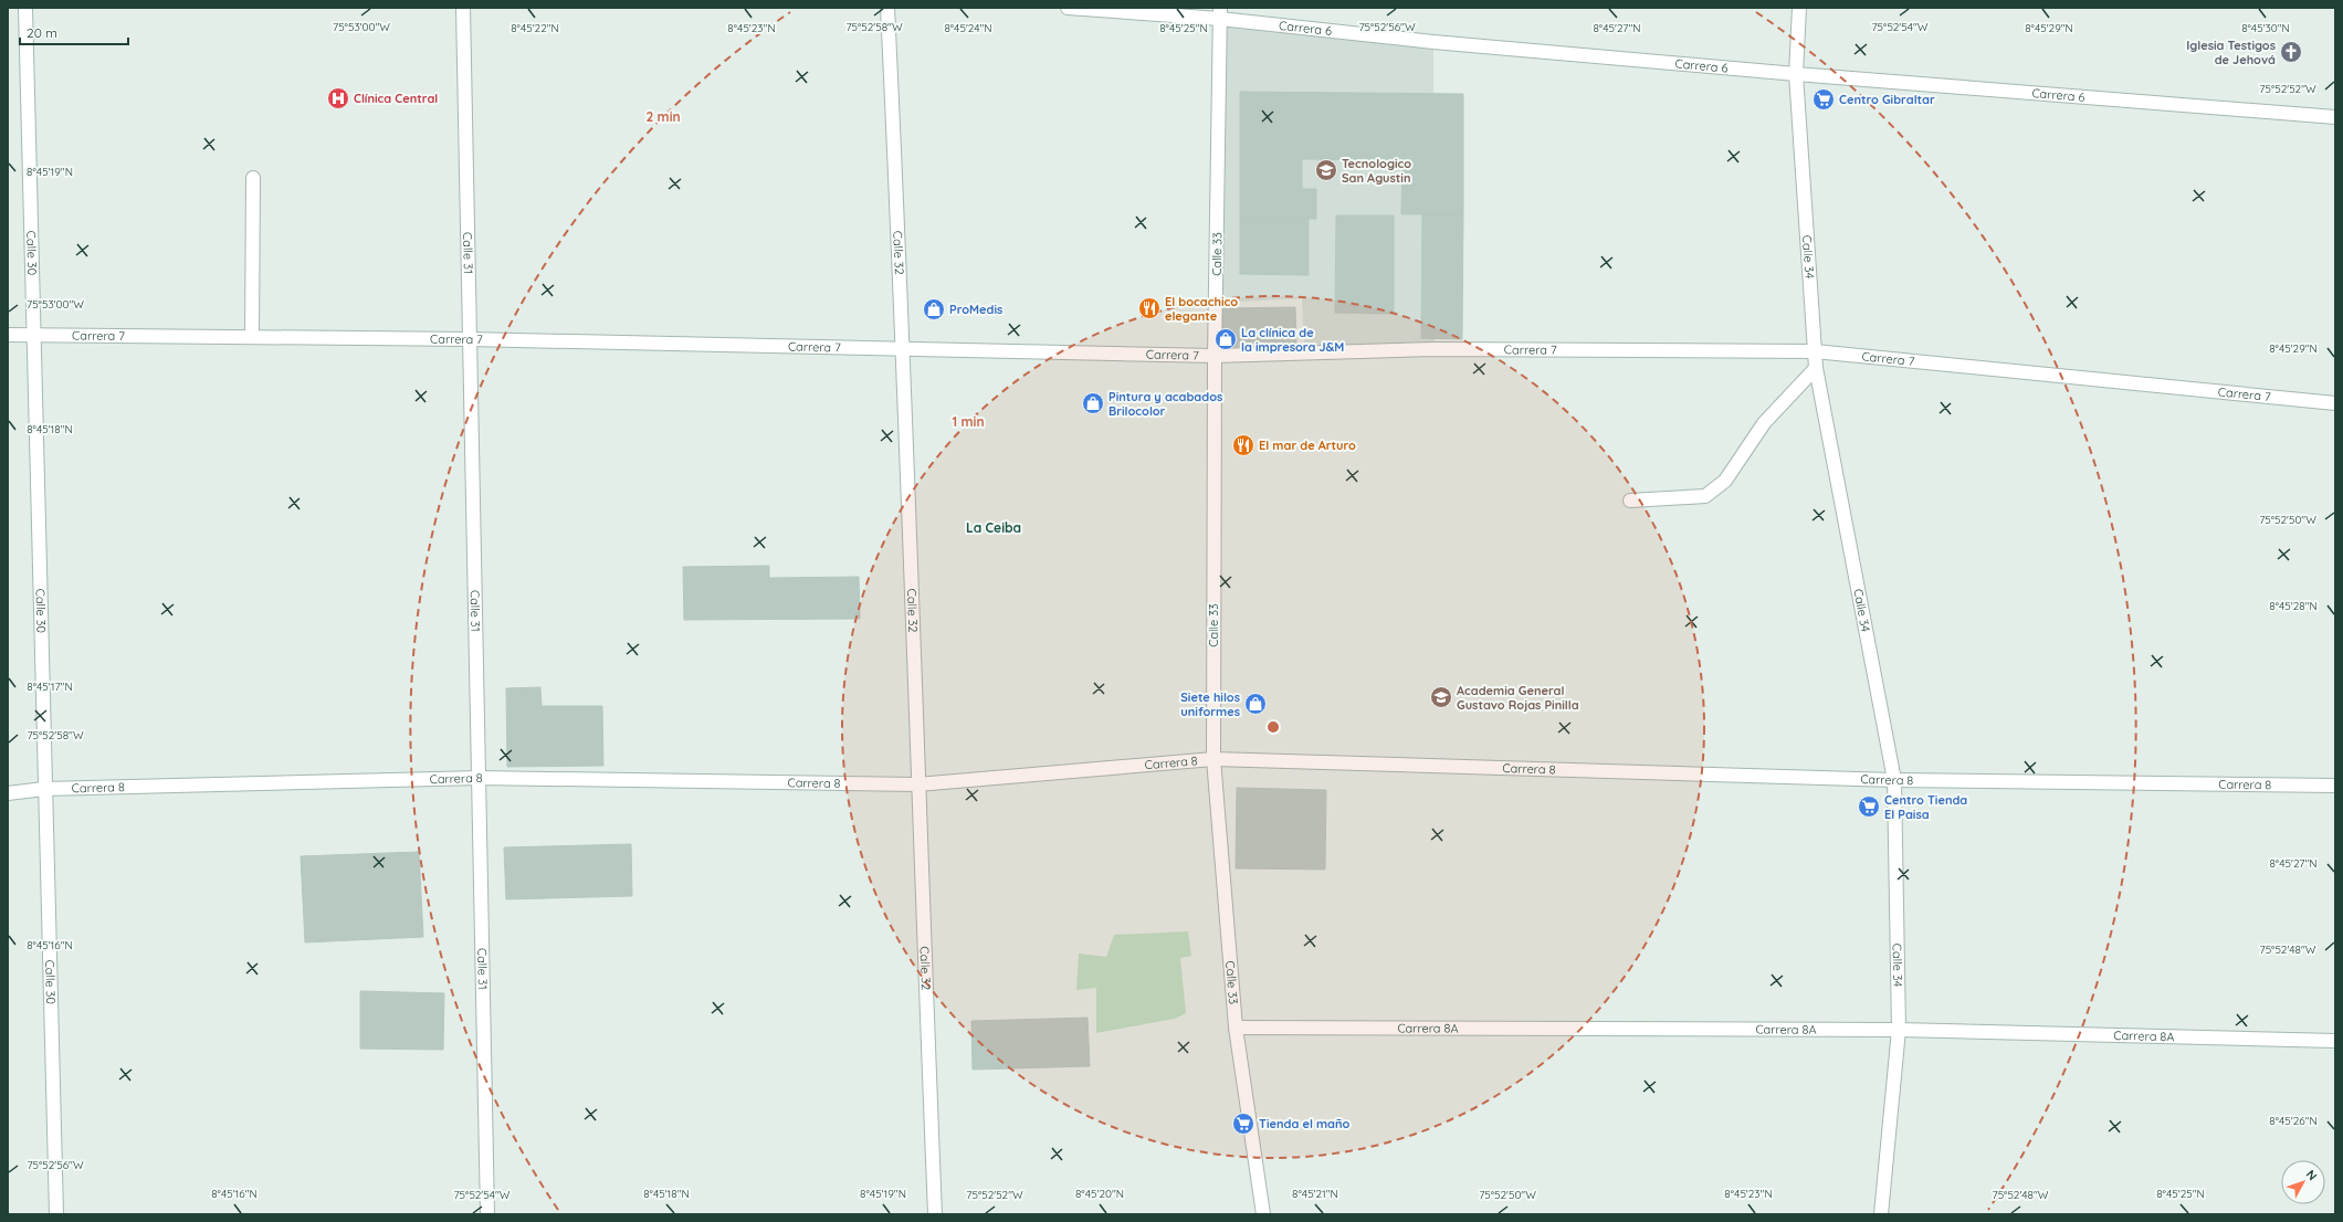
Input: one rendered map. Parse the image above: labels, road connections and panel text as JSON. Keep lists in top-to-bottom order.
{
  "streets": {
    "street": [
      "Carrera 6",
      "Calle 30",
      "Calle 31",
      "Calle 32",
      "Calle 33",
      "Calle 34",
      "Carrera 7",
      "Carrera 8",
      "Carrera 8A"
    ]
  },
  "crossings": [
    ["Carrera 6", "Calle 33"],
    ["Carrera 6", "Calle 34"],
    ["Calle 30", "Carrera 7"],
    ["Calle 30", "Carrera 8"],
    ["Calle 31", "Carrera 7"],
    ["Calle 31", "Carrera 8"],
    ["Calle 32", "Carrera 7"],
    ["Calle 32", "Carrera 8"],
    ["Calle 33", "Carrera 7"],
    ["Calle 33", "Carrera 8"],
    ["Calle 33", "Carrera 8A"],
    ["Calle 34", "Carrera 7"],
    ["Calle 34", "Carrera 8"],
    ["Calle 34", "Carrera 8A"]
  ],
  "districts": ["La Ceiba"],
  "places": {
    "church": ["Iglesia Testigos de Jehová"],
    "hospital": ["Clínica Central"],
    "supermarket": ["Centro Gibraltar", "Centro Tienda El Paisa", "Tienda el maño"],
    "school or university": ["Tecnologico San Agustin", "Academia General Gustavo Rojas Pinilla"],
    "restaurant": ["El bocachico elegante", "El mar de Arturo"],
    "shop": [
      "ProMedis",
      "La clínica de la impresora J&M",
      "Pintura y acabados Brilocolor",
      "Siete hilos uniformes"
    ]
  },
  "scale_bar": "20 m",
  "north": "top right",
  "coordinates": [
    "75°53'00\"W",
    "75°52'58\"W",
    "75°52'56\"W",
    "75°52'54\"W",
    "8°45'22\"N",
    "8°45'23\"N",
    "8°45'24\"N",
    "8°45'25\"N",
    "8°45'27\"N",
    "8°45'29\"N",
    "8°45'30\"N",
    "75°52'52\"W",
    "8°45'19\"N",
    "8°45'18\"N",
    "75°52'50\"W",
    "8°45'28\"N",
    "8°45'17\"N",
    "8°45'16\"N",
    "75°52'48\"W",
    "8°45'26\"N",
    "8°45'20\"N",
    "8°45'21\"N"
  ],
  "rings": ["2 min", "1 min"]
}
